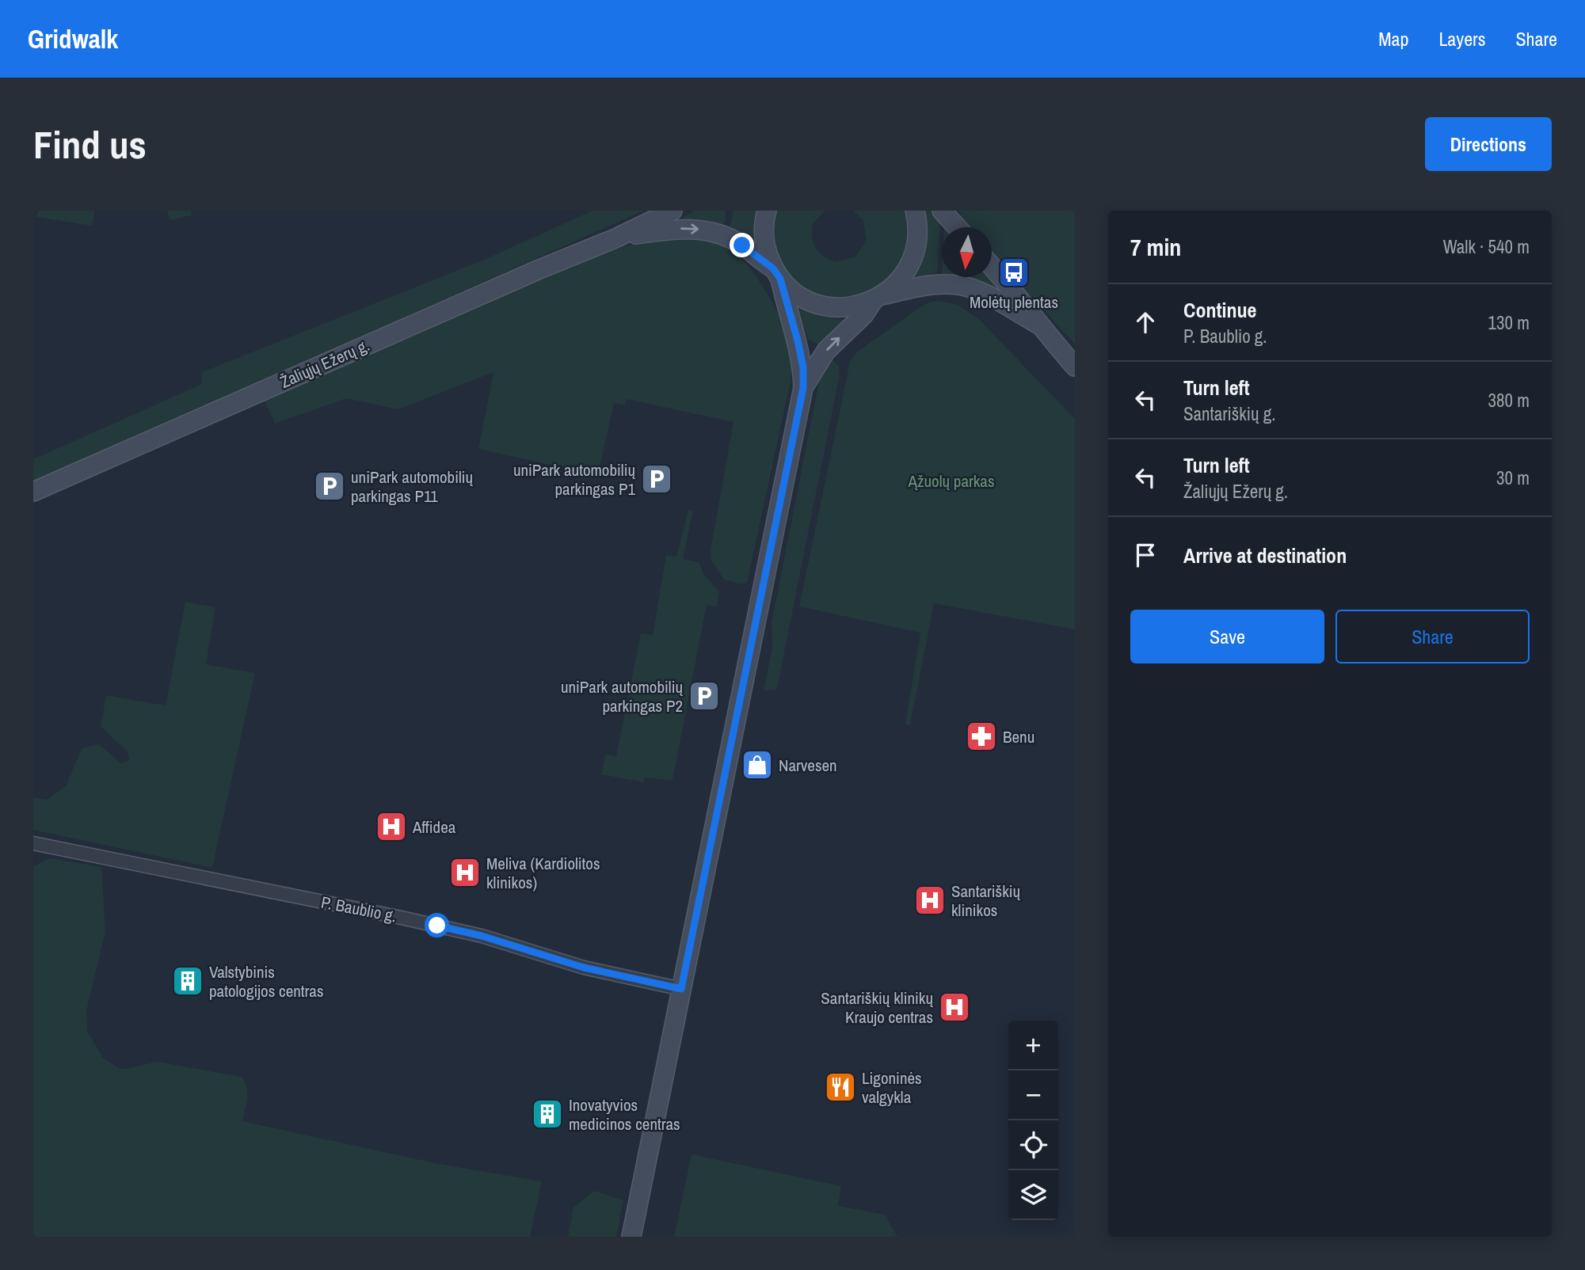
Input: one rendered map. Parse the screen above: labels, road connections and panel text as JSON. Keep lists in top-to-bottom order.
{
  "streets": {
    "main road": ["Žaliųjų Ežerų g."],
    "street": ["P. Baublio g."]
  },
  "parks": ["Ąžuolų parkas"],
  "places": {
    "bus stop": ["Molėtų plentas"],
    "parking": ["uniPark automobilių parkingas P1", "uniPark automobilių parkingas P11", "uniPark automobilių parkingas P2"],
    "pharmacy": ["Benu"],
    "shop": ["Narvesen"],
    "hospital": [
      "Affidea",
      "Meliva (Kardiolitos klinikos)",
      "Santariškių klinikos",
      "Santariškių klinikų Kraujo centras"
    ],
    "building": ["Valstybinis patologijos centras", "Inovatyvios medicinos centras"],
    "restaurant": ["Ligoninės valgykla"]
  },
  "north": "bottom",
  "page": {
    "header": "Gridwalk",
    "nav": ["Map", "Layers", "Share"],
    "buttons": [
      "Directions",
      ["Save", "Share"]
    ],
    "title": "Find us",
    "heading": ["7 min", "Walk · 540 m"],
    "list": [
      ["Continue", "P. Baublio g.", "130 m"],
      ["Turn left", "Santariškių g.", "380 m"],
      ["Turn left", "Žaliųjų Ežerų g.", "30 m"],
      "Arrive at destination"
    ],
    "map_buttons": ["+", "−"]
  }
}
